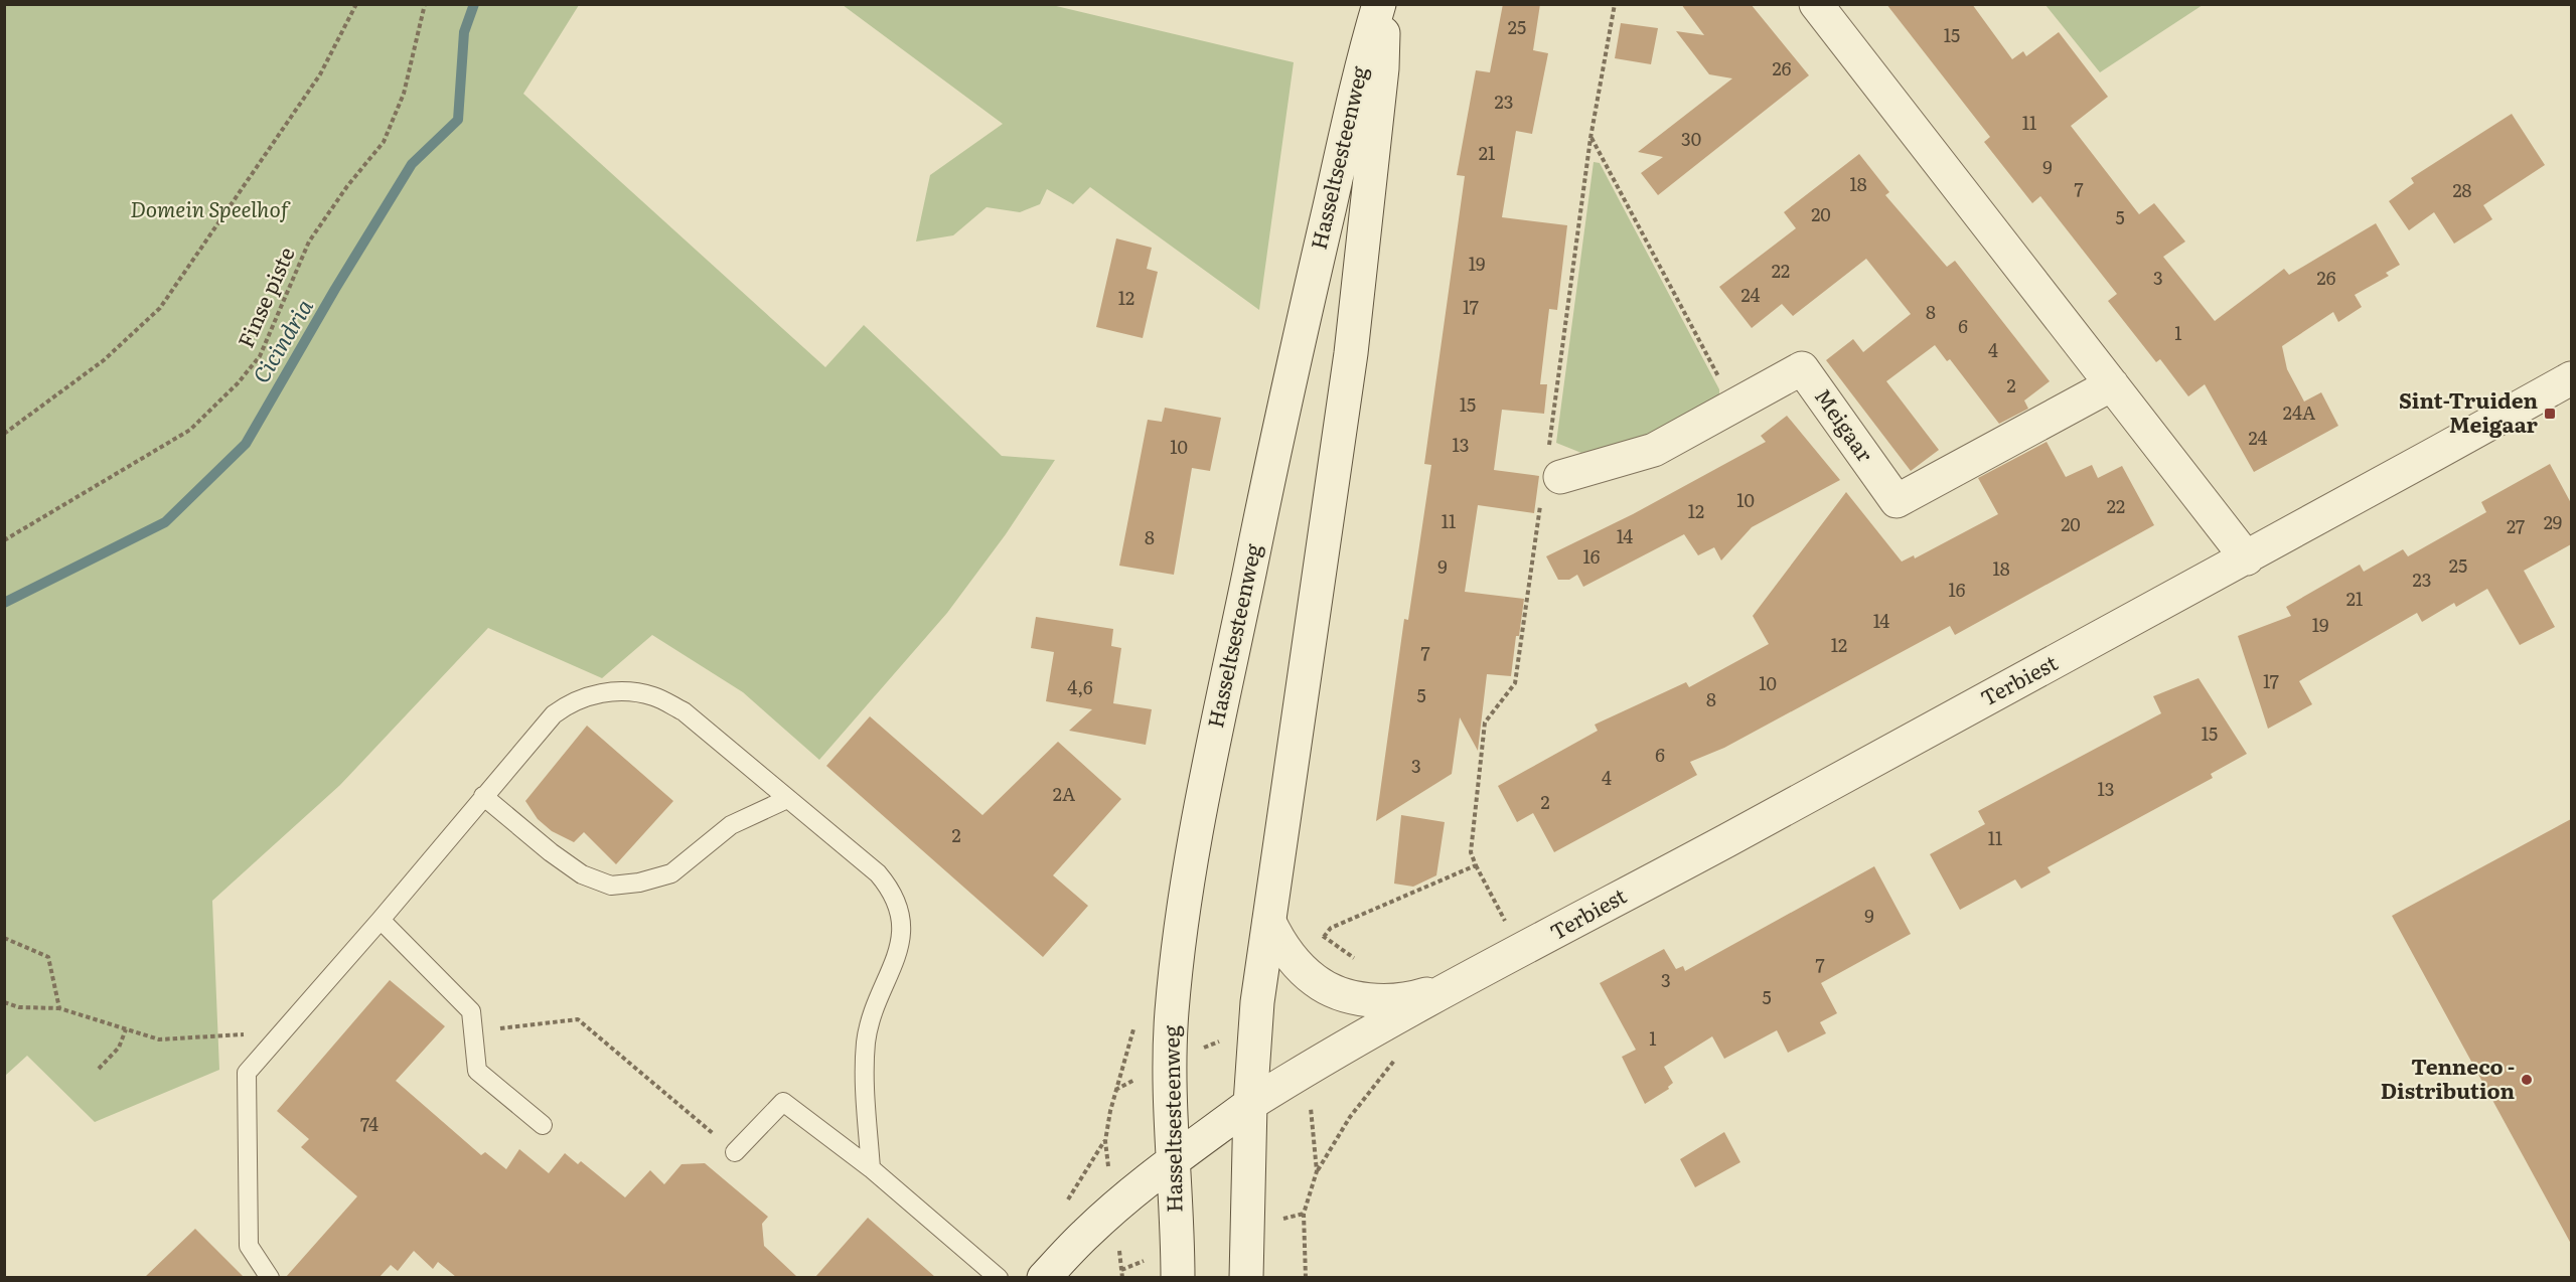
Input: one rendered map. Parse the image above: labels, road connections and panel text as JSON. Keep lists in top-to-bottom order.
{
  "streets": {
    "street": ["Hasseltsesteenweg", "Meigaar", "Terbiest"],
    "path": ["Finse piste"]
  },
  "crossings": [
    ["Hasseltsesteenweg", "Terbiest"]
  ],
  "water": ["Cicindria"],
  "parks": ["Domein Speelhof"],
  "places": {
    "transit": ["Sint-Truiden Meigaar"],
    "other": ["Tenneco - Distribution"]
  },
  "house_numbers": [
    "25",
    "15",
    "26",
    "23",
    "11",
    "30",
    "21",
    "9",
    "18",
    "7",
    "28",
    "20",
    "5",
    "19",
    "22",
    "3",
    "26",
    "24",
    "12",
    "17",
    "8",
    "6",
    "1",
    "4",
    "2",
    "15",
    "24A",
    "24",
    "13",
    "10",
    "10",
    "22",
    "12",
    "11",
    "29",
    "20",
    "27",
    "14",
    "8",
    "16",
    "25",
    "9",
    "18",
    "23",
    "16",
    "21",
    "14",
    "19",
    "12",
    "7",
    "17",
    "10",
    "4,6",
    "5",
    "8",
    "15",
    "6",
    "3",
    "4",
    "13",
    "2A",
    "2",
    "2",
    "11",
    "9",
    "7",
    "3",
    "5",
    "1",
    "74"
  ]
}
